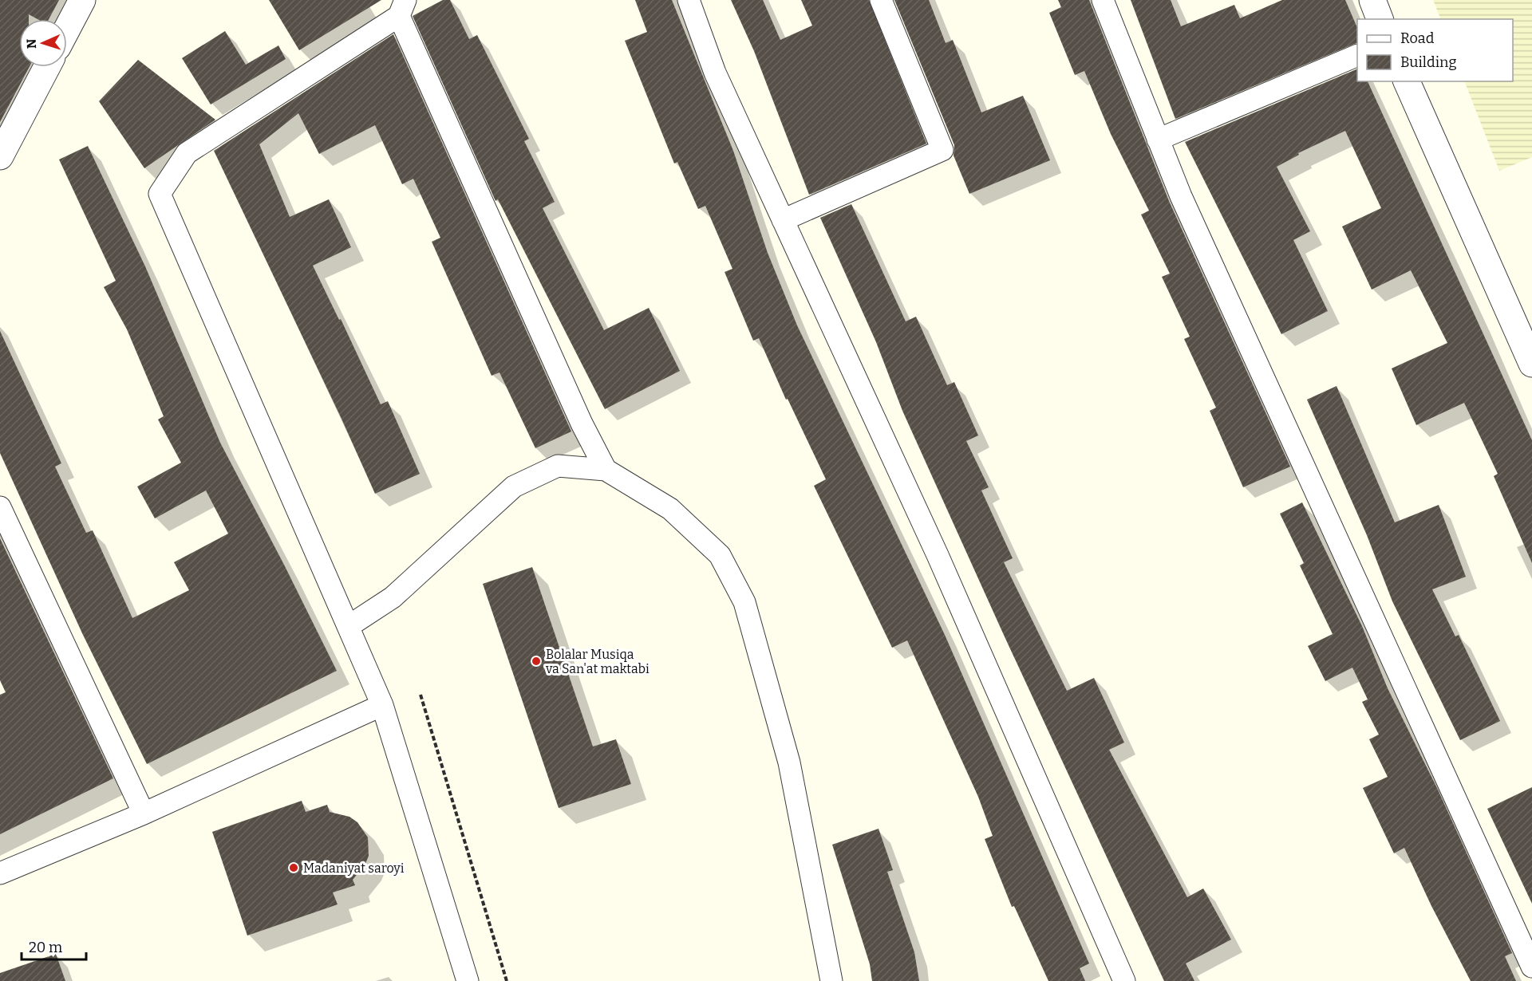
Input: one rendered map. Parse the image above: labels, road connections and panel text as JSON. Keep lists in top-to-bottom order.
{
  "places": ["Bolalar Musiqa va San'at maktabi", "Madaniyat saroyi"],
  "legend": ["Road", "Building"],
  "scale_bar": "20 m",
  "north": "left"
}
